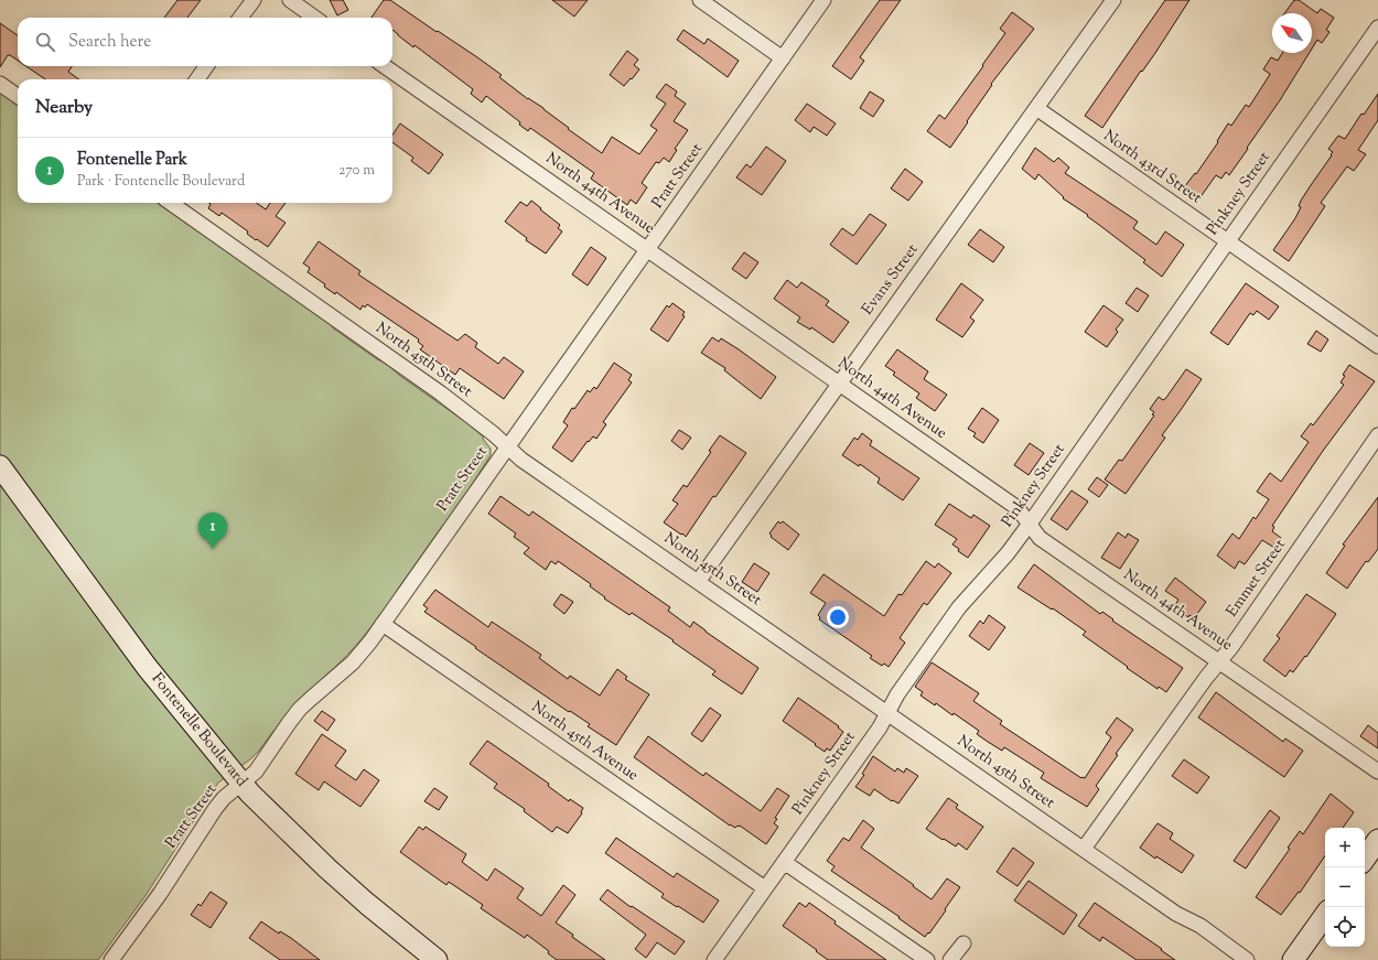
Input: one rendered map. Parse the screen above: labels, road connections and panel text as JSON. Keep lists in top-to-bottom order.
{
  "streets": {
    "main road": ["Fontenelle Boulevard"],
    "street": [
      "North 43rd Street",
      "Pratt Street",
      "North 44th Avenue",
      "Pinkney Street",
      "Evans Street",
      "North 45th Street",
      "Emmet Street",
      "North 45th Avenue"
    ]
  },
  "crossings": [
    ["North 43rd Street", "Pinkney Street"],
    ["North 43rd Street", "Evans Street"],
    ["Pratt Street", "North 44th Avenue"],
    ["Pratt Street", "North 45th Street"],
    ["Pratt Street", "Fontenelle Boulevard"],
    ["Pratt Street", "North 45th Avenue"],
    ["North 44th Avenue", "Pinkney Street"],
    ["North 44th Avenue", "Evans Street"],
    ["North 44th Avenue", "Emmet Street"],
    ["Pinkney Street", "North 45th Street"],
    ["Pinkney Street", "North 45th Avenue"],
    ["Evans Street", "North 45th Street"],
    ["North 45th Street", "Emmet Street"]
  ],
  "north": "top left",
  "page": {
    "search": "Search here",
    "heading": "Nearby",
    "list": [
      {
        "mark": "1",
        "name": "Fontenelle Park",
        "note": "Park · Fontenelle Boulevard",
        "value": "270 m"
      }
    ],
    "pins": "1",
    "map_buttons": ["+", "−"]
  }
}
